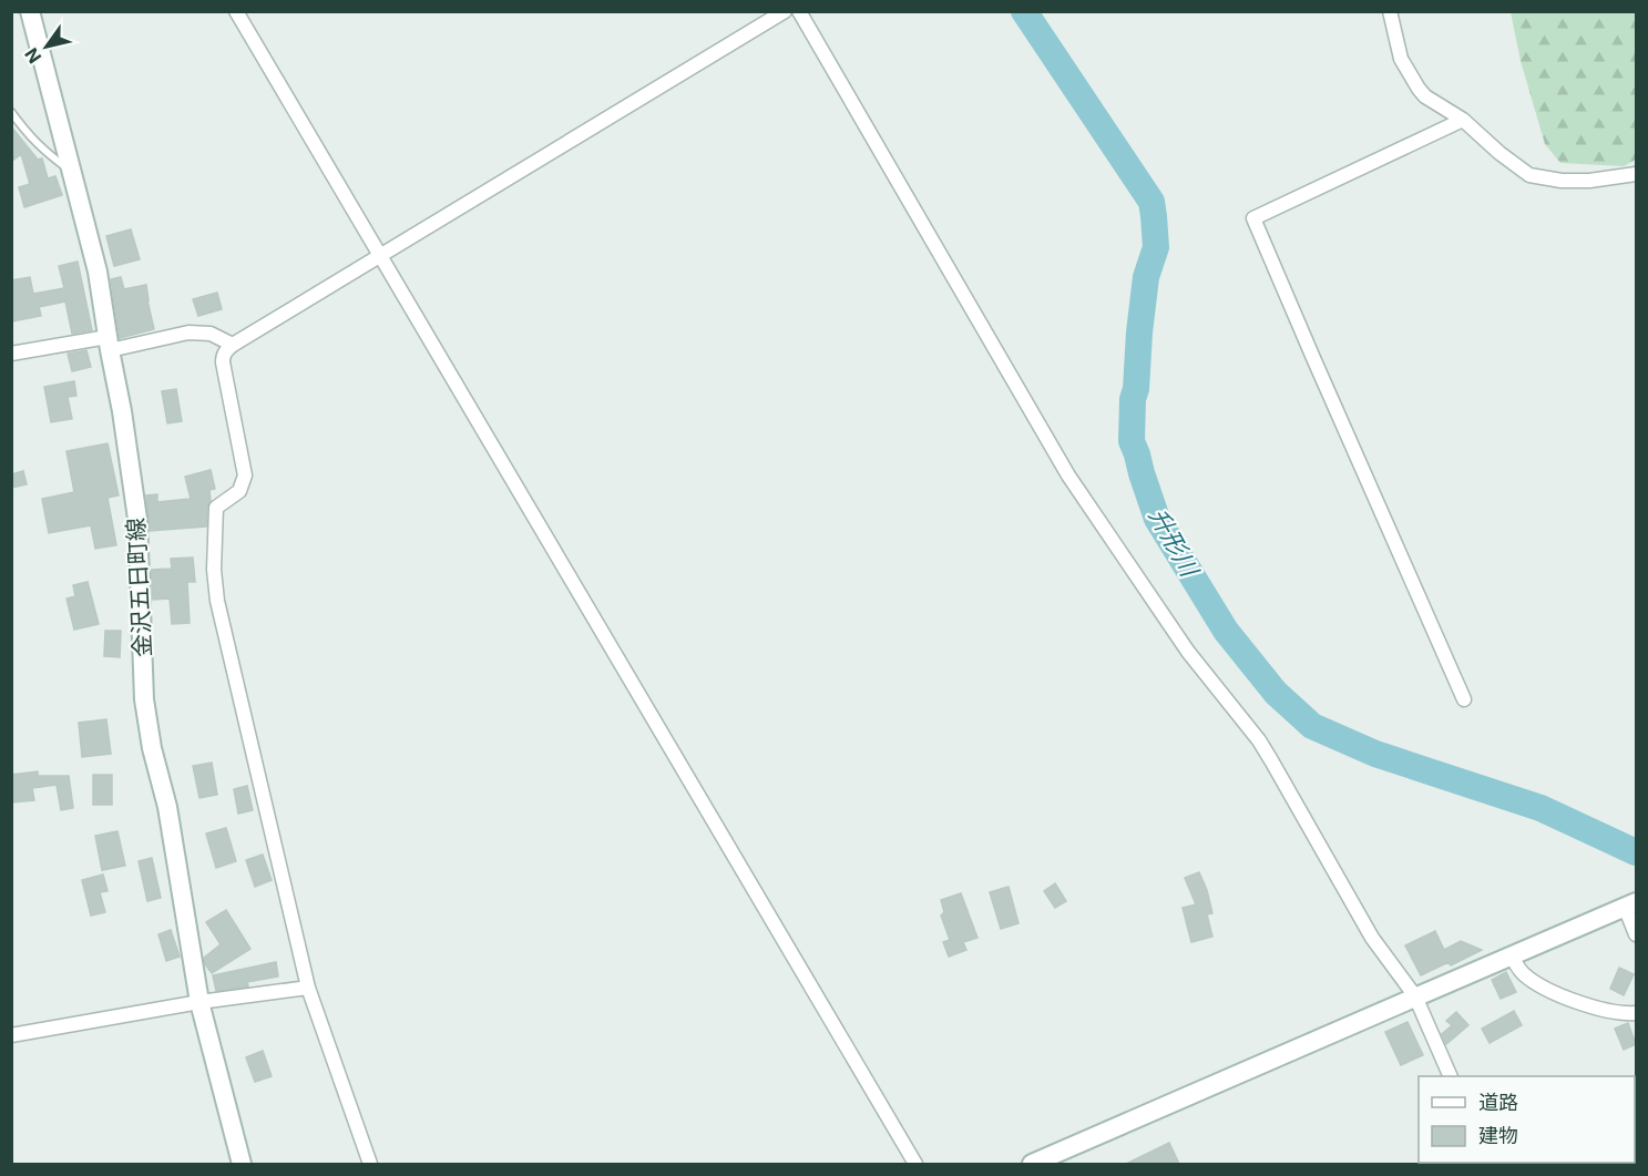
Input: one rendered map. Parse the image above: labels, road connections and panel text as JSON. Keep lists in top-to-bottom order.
{
  "streets": {
    "main road": ["金沢五日町線"]
  },
  "water": ["升形川"],
  "legend": ["道路", "建物"],
  "north": "bottom left"
}
